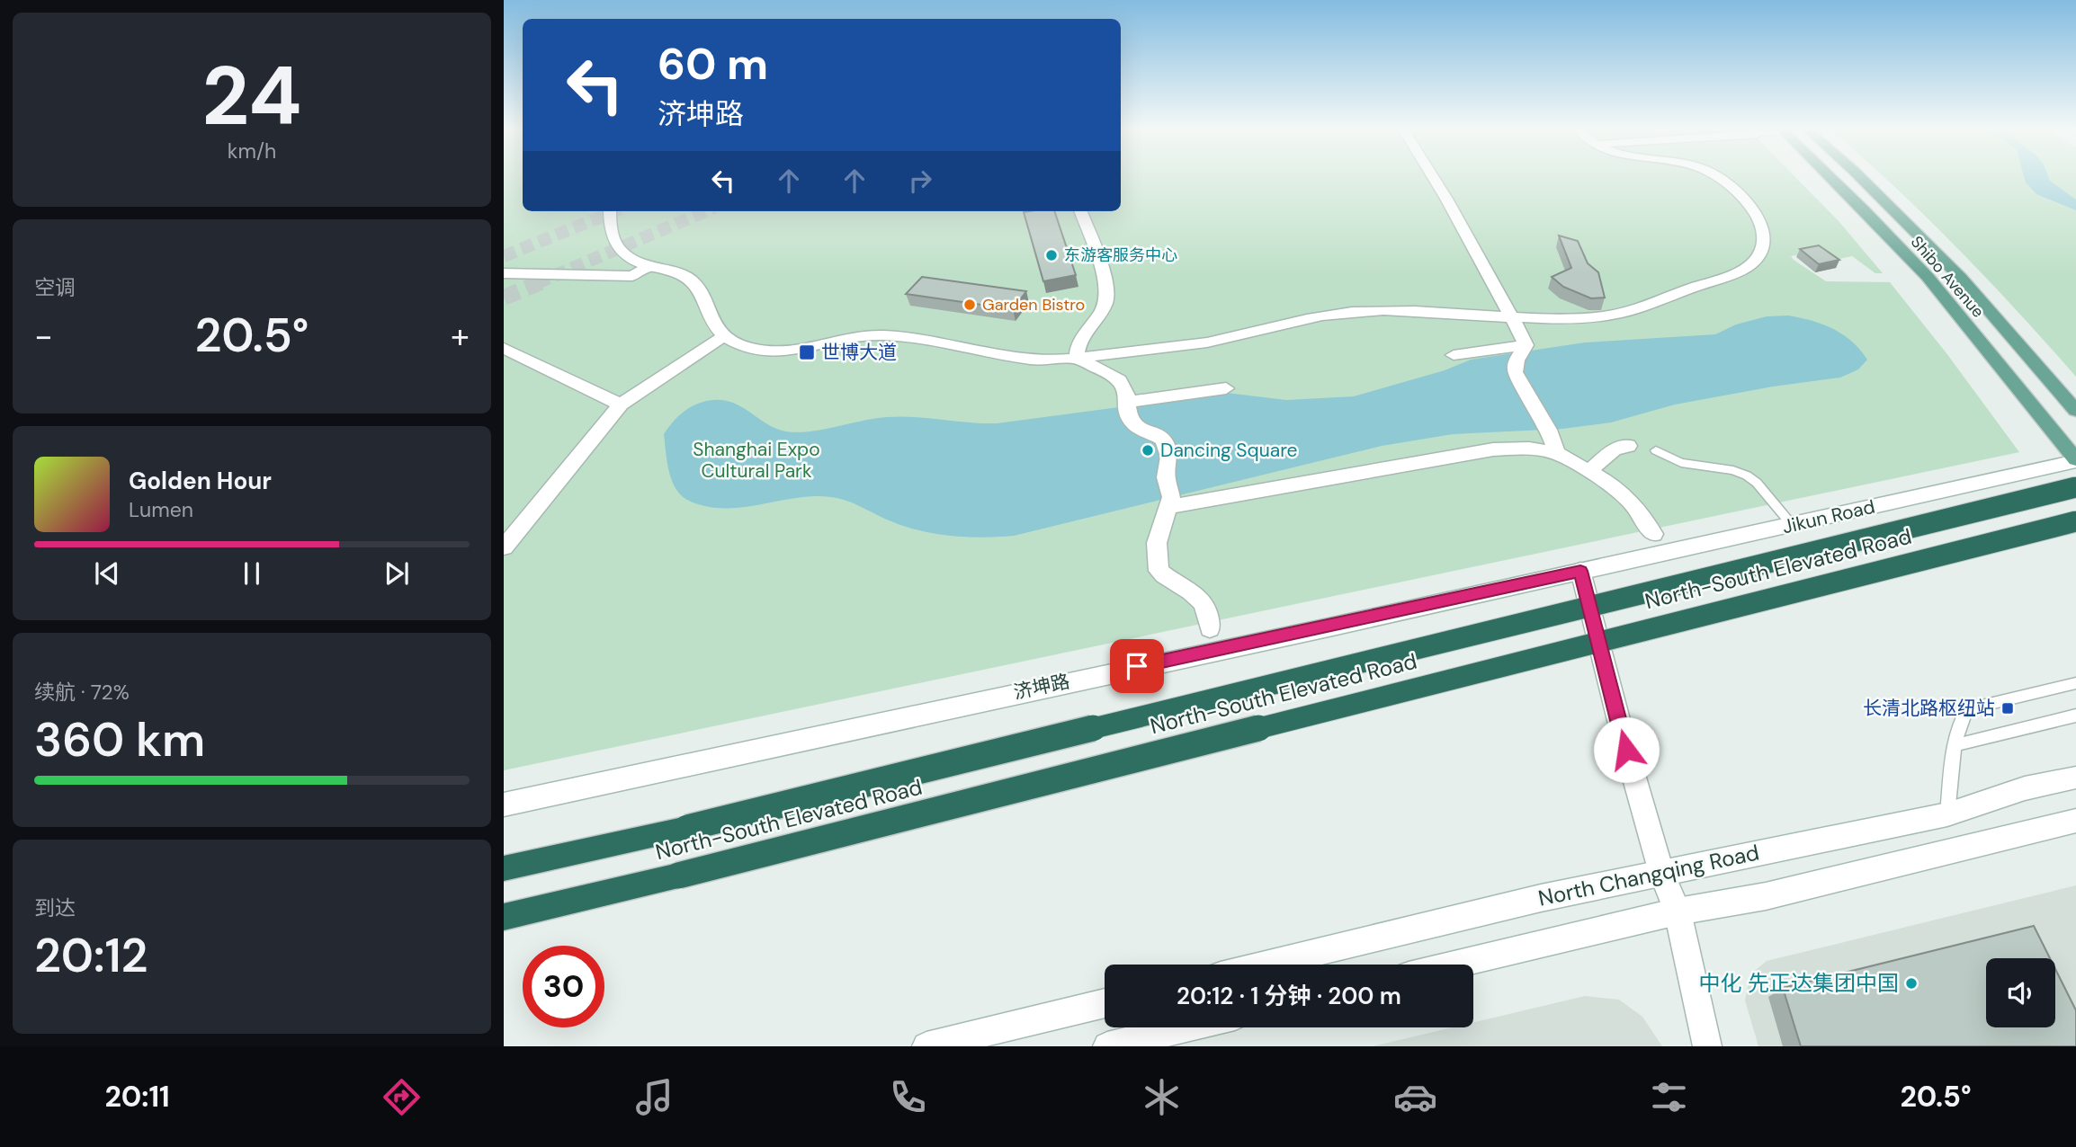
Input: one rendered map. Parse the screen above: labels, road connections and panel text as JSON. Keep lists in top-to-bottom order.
{
  "streets": {
    "highway": ["North-South Elevated Road"],
    "main road": ["Shibo Avenue"],
    "street": ["Jikun Road", "济坤路", "North Changqing Road"]
  },
  "crossings": [
    ["Shibo Avenue", "Jikun Road"],
    ["Jikun Road", "济坤路"]
  ],
  "parks": ["Shanghai Expo Cultural Park"],
  "places": {
    "other": [
      "东游客服务中心",
      "Garden Bistro",
      "Dancing Square",
      "中化 先正达集团中国"
    ],
    "transit": ["世博大道", "长清北路枢纽站"]
  },
  "page": {
    "tile": [
      ["24", "km/h"],
      "空调",
      ["续航 · 72%", "360 km"],
      ["到达", "20:12"]
    ],
    "turn": ["60 m", "济坤路"],
    "heat": ["−", "20.5°", "+"],
    "song": ["Golden Hour", "Lumen"],
    "limit": "30",
    "trip": "20:12 · 1 分钟 · 200 m",
    "tabs": ["20:11", "20.5°"]
  }
}
